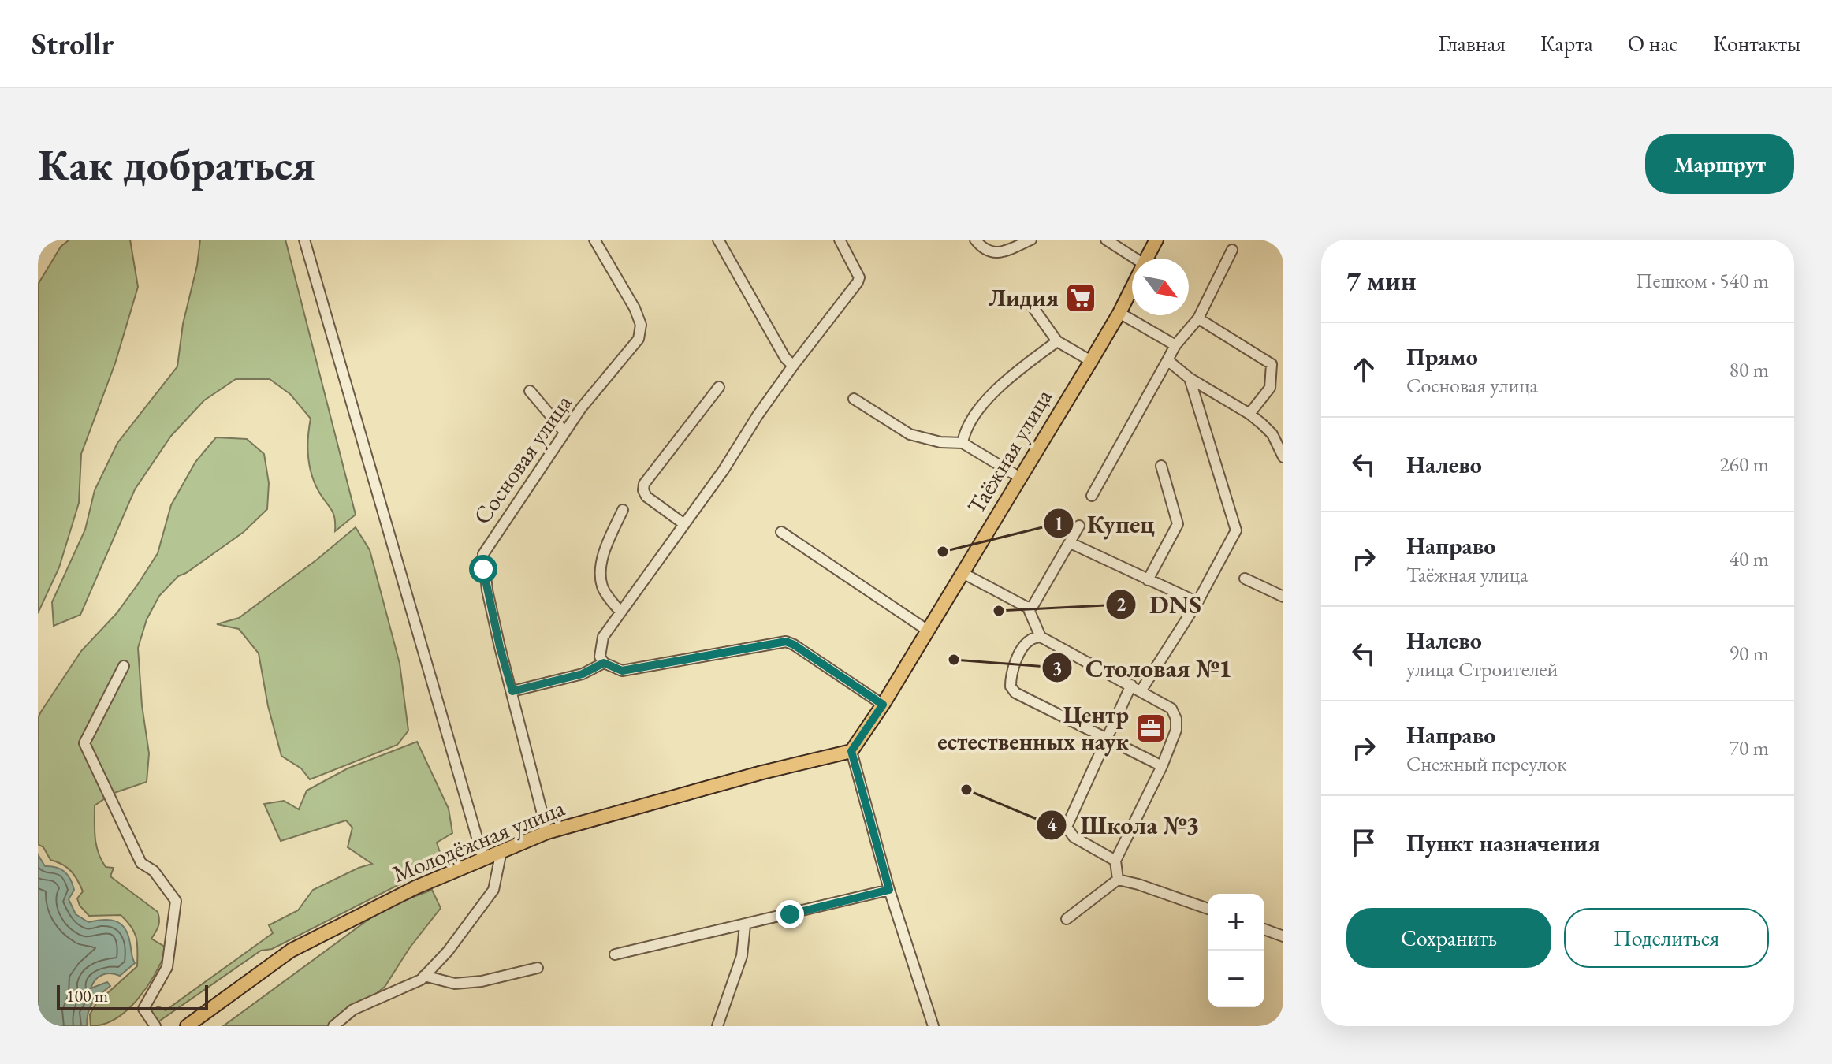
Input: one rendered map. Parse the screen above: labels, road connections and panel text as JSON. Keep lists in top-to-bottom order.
{
  "streets": {
    "main road": ["Таёжная улица", "Молодёжная улица"],
    "street": ["Сосновая улица"]
  },
  "crossings": [
    ["Таёжная улица", "Молодёжная улица"],
    ["Сосновая улица", "Молодёжная улица"]
  ],
  "places": {
    "supermarket": ["Лидия"],
    "other": [
      "Купец",
      "DNS",
      "Столовая №1",
      "Школа №3"
    ],
    "office": ["Центр естественных наук"]
  },
  "scale_bar": "100 m",
  "north": "bottom right",
  "page": {
    "header": "Strollr",
    "nav": [
      "Главная",
      "Карта",
      "О нас",
      "Контакты"
    ],
    "buttons": [
      "Маршрут",
      ["Сохранить", "Поделиться"]
    ],
    "title": "Как добраться",
    "heading": ["7 мин", "Пешком · 540 m"],
    "list": [
      ["Прямо", "Сосновая улица", "80 m"],
      ["Налево", "260 m"],
      ["Направо", "Таёжная улица", "40 m"],
      ["Налево", "улица Строителей", "90 m"],
      ["Направо", "Снежный переулок", "70 m"],
      "Пункт назначения"
    ],
    "map_buttons": ["+", "−"],
    "scale": "100 m"
  }
}
